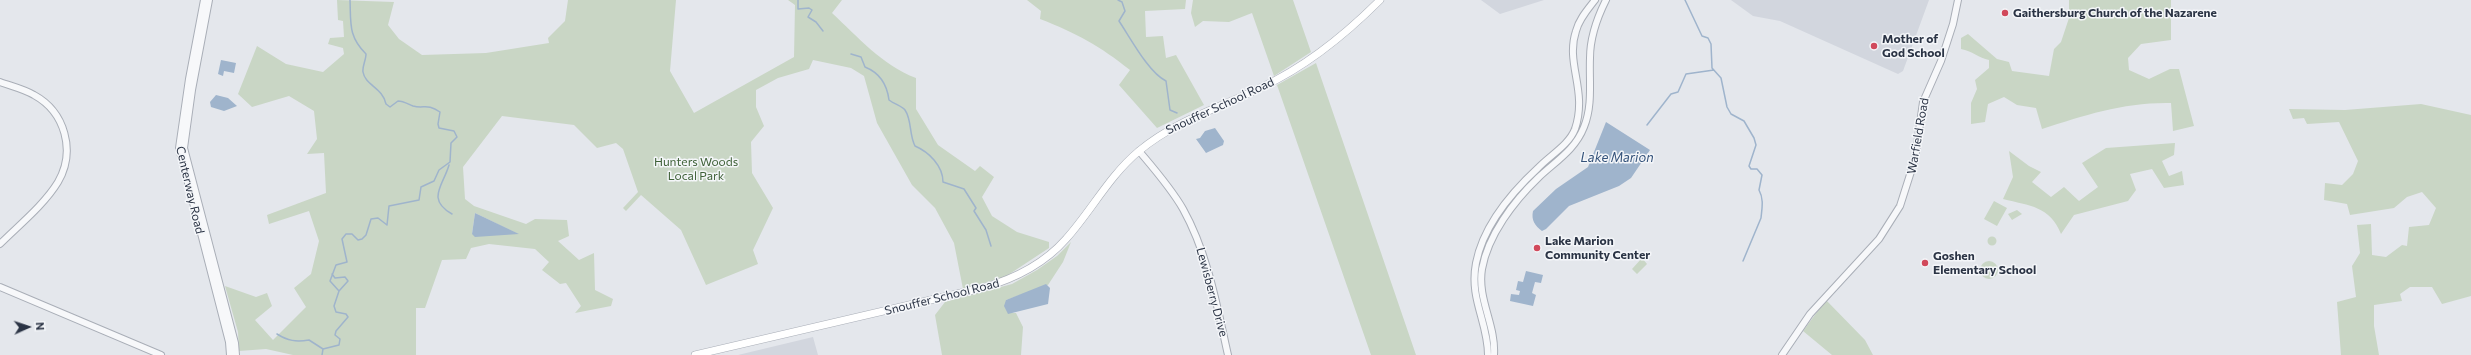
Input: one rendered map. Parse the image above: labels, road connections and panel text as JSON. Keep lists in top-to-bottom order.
{
  "streets": {
    "main road": ["Snouffer School Road"],
    "street": ["Warfield Road", "Centerway Road", "Lewisberry Drive"]
  },
  "crossings": [
    ["Snouffer School Road", "Lewisberry Drive"]
  ],
  "water": ["Lake Marion"],
  "parks": ["Hunters Woods Local Park"],
  "places": [
    "Gaithersburg Church of the Nazarene",
    "Mother of God School",
    "Lake Marion Community Center",
    "Goshen Elementary School"
  ],
  "north": "right"
}
